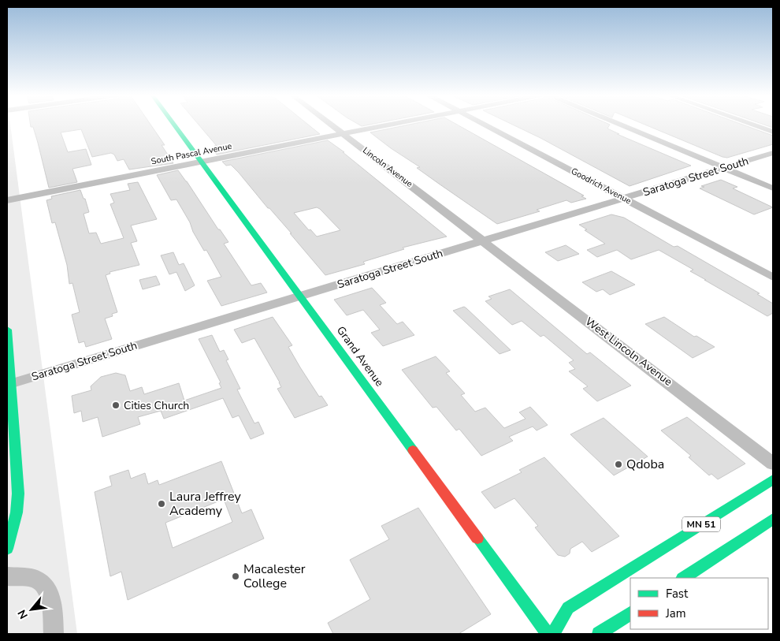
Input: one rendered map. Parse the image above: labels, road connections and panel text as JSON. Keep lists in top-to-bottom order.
{
  "streets": {
    "main road": ["Grand Avenue", "MN 51"],
    "street": [
      "South Pascal Avenue",
      "Lincoln Avenue",
      "Saratoga Street South",
      "Goodrich Avenue",
      "West Lincoln Avenue"
    ]
  },
  "crossings": [
    ["South Pascal Avenue", "Lincoln Avenue"],
    ["South Pascal Avenue", "Grand Avenue"],
    ["Lincoln Avenue", "Saratoga Street South"],
    ["Lincoln Avenue", "West Lincoln Avenue"],
    ["Saratoga Street South", "Goodrich Avenue"],
    ["Saratoga Street South", "West Lincoln Avenue"],
    ["Saratoga Street South", "Grand Avenue"]
  ],
  "places": [
    "Cities Church",
    "Qdoba",
    "Laura Jeffrey Academy",
    "Macalester College"
  ],
  "legend": ["Fast", "Jam"],
  "north": "bottom left"
}
